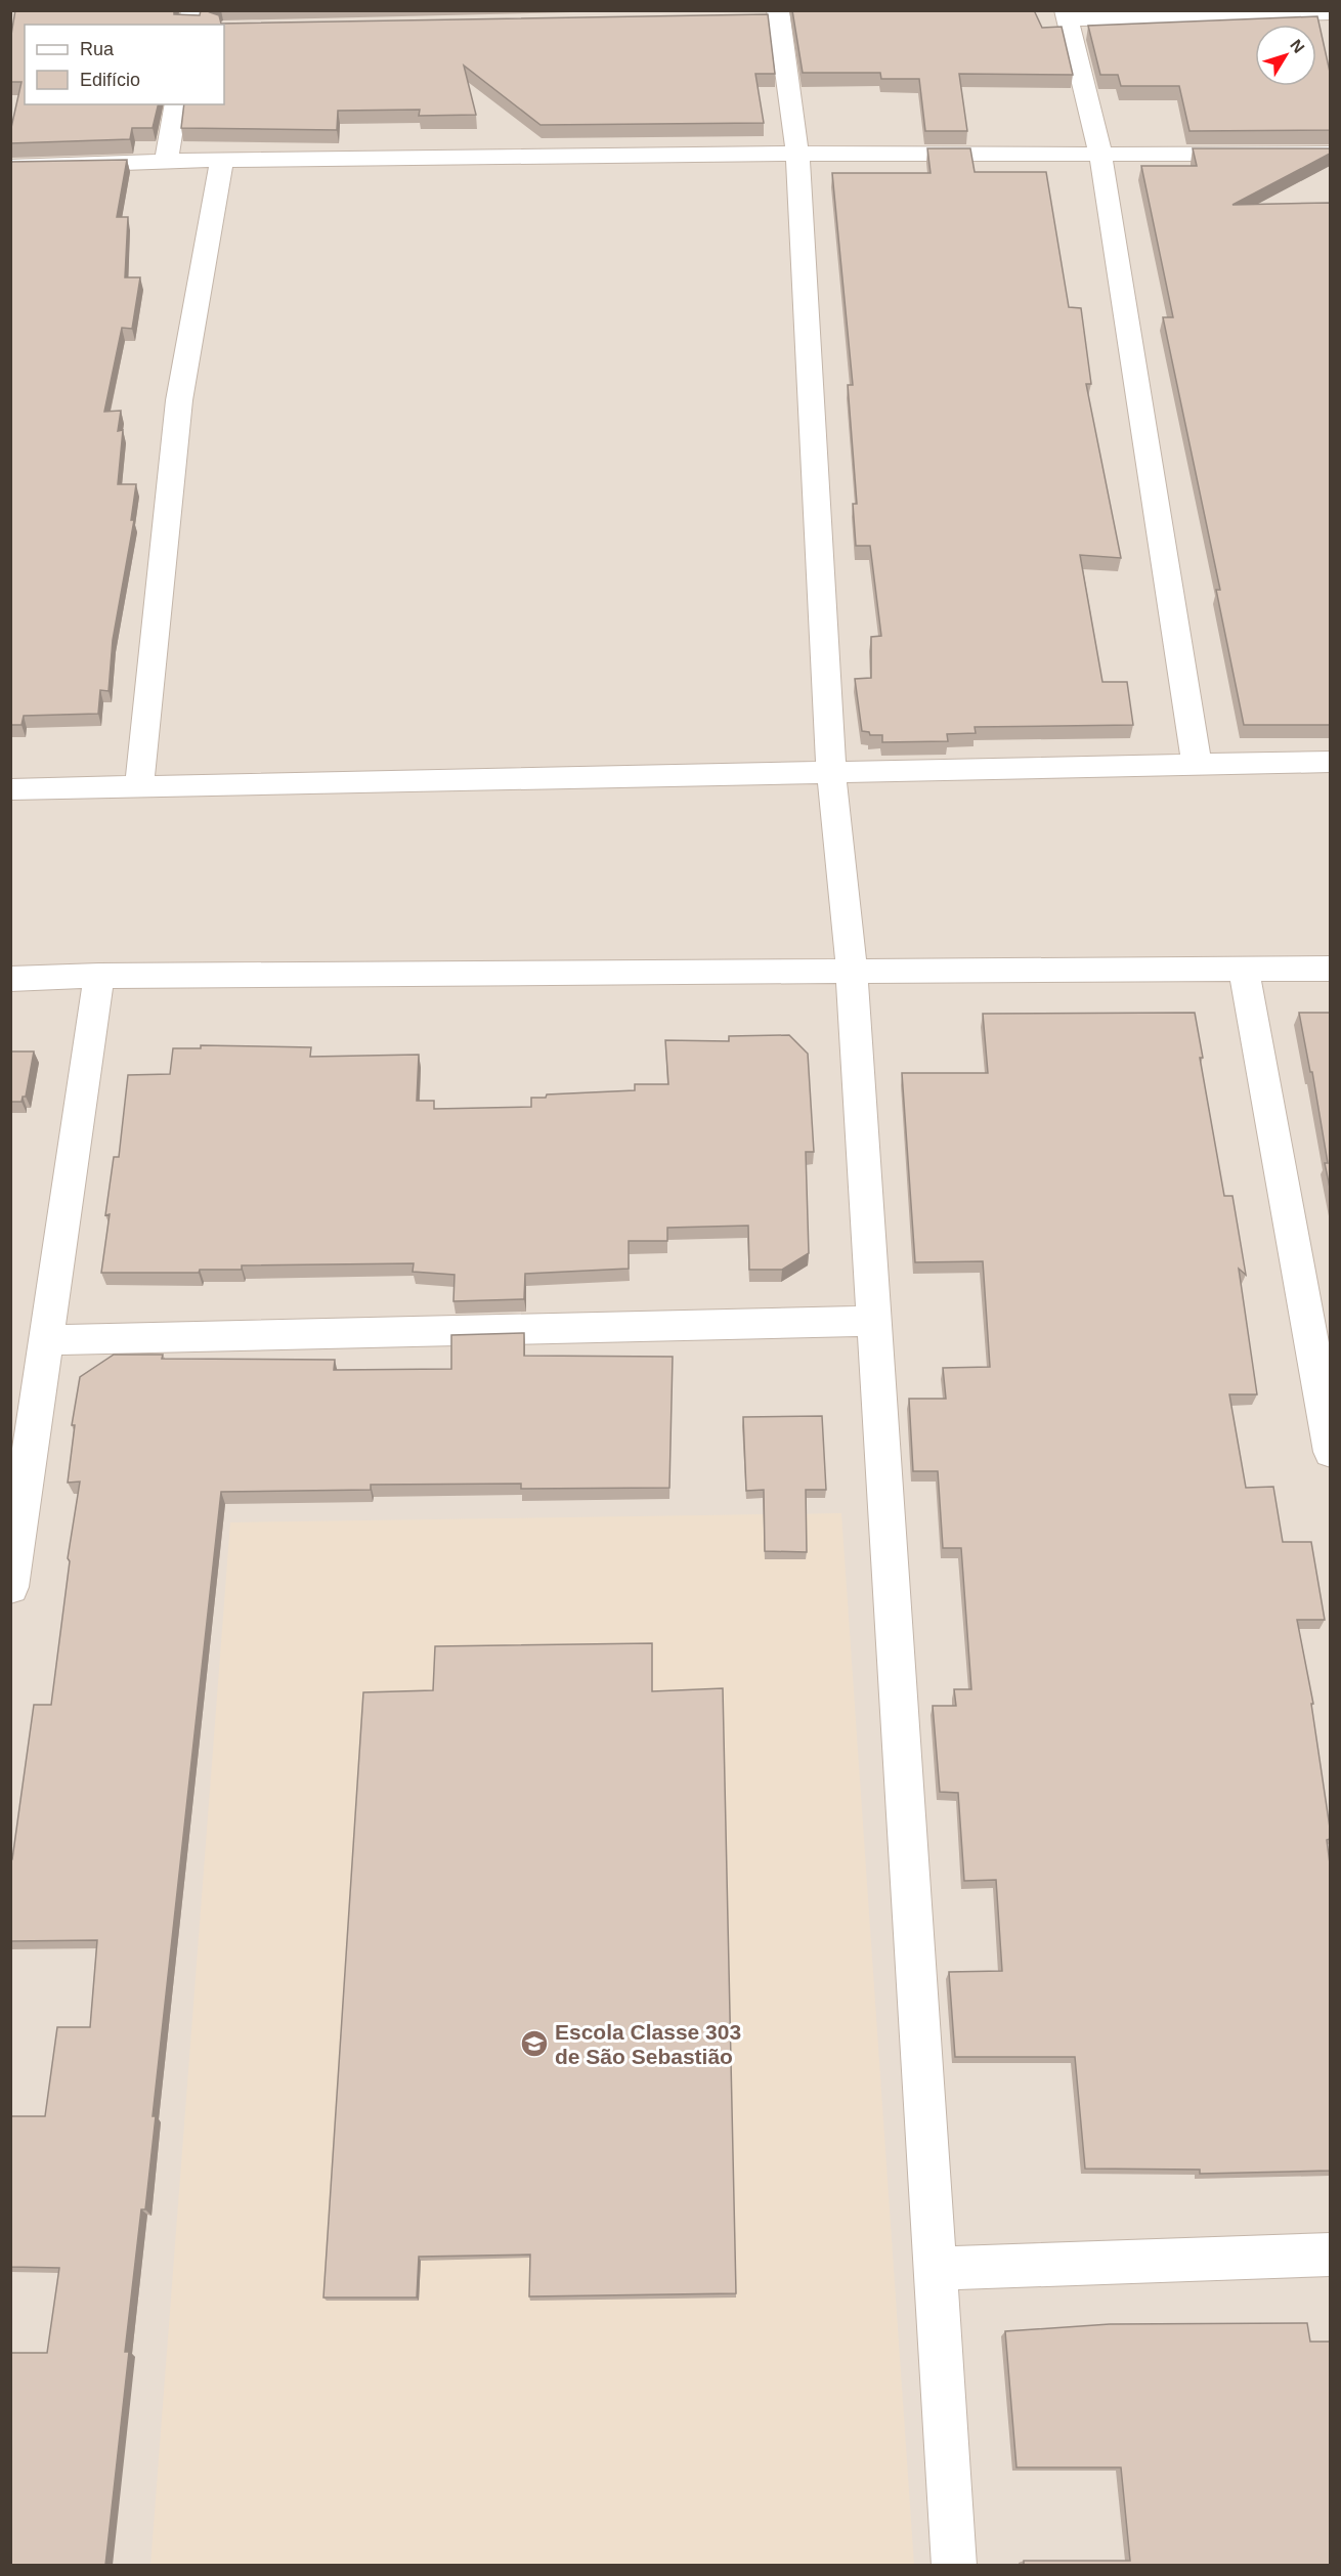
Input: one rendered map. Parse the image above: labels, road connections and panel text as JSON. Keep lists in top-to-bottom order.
{
  "places": {
    "school or university": ["Escola Classe 303 de São Sebastião"]
  },
  "legend": ["Rua", "Edifício"],
  "north": "top right"
}
